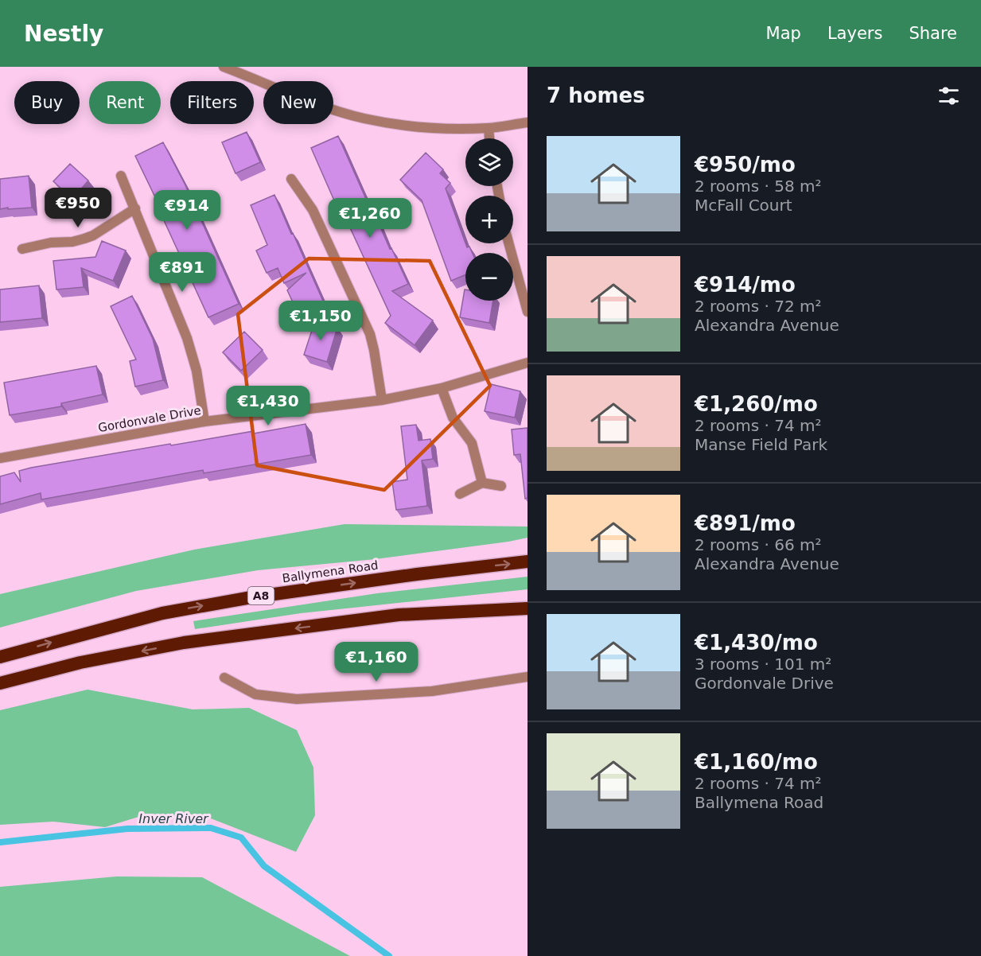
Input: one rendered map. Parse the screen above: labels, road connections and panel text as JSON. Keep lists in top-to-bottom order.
{
  "streets": {
    "highway": ["Ballymena Road", "A8"],
    "street": ["Gordonvale Drive"]
  },
  "water": ["Inver River"],
  "page": {
    "header": "Nestly",
    "nav": ["Map", "Layers", "Share"],
    "heading": "7 homes",
    "chip": [
      "Buy",
      "Rent",
      "Filters",
      "New"
    ],
    "list": [
      {
        "name": "€950/mo",
        "note": "2 rooms · 58 m² · McFall Court"
      },
      {
        "name": "€914/mo",
        "note": "2 rooms · 72 m² · Alexandra Avenue"
      },
      {
        "name": "€1,260/mo",
        "note": "2 rooms · 74 m² · Manse Field Park"
      },
      {
        "name": "€891/mo",
        "note": "2 rooms · 66 m² · Alexandra Avenue"
      },
      {
        "name": "€1,430/mo",
        "note": "3 rooms · 101 m² · Gordonvale Drive"
      },
      {
        "name": "€1,160/mo",
        "note": "2 rooms · 74 m² · Ballymena Road"
      }
    ],
    "map_buttons": ["+", "−"],
    "price": [
      "€950",
      "€914",
      "€1,260",
      "€891",
      "€1,150",
      "€1,430",
      "€1,160"
    ]
  }
}
